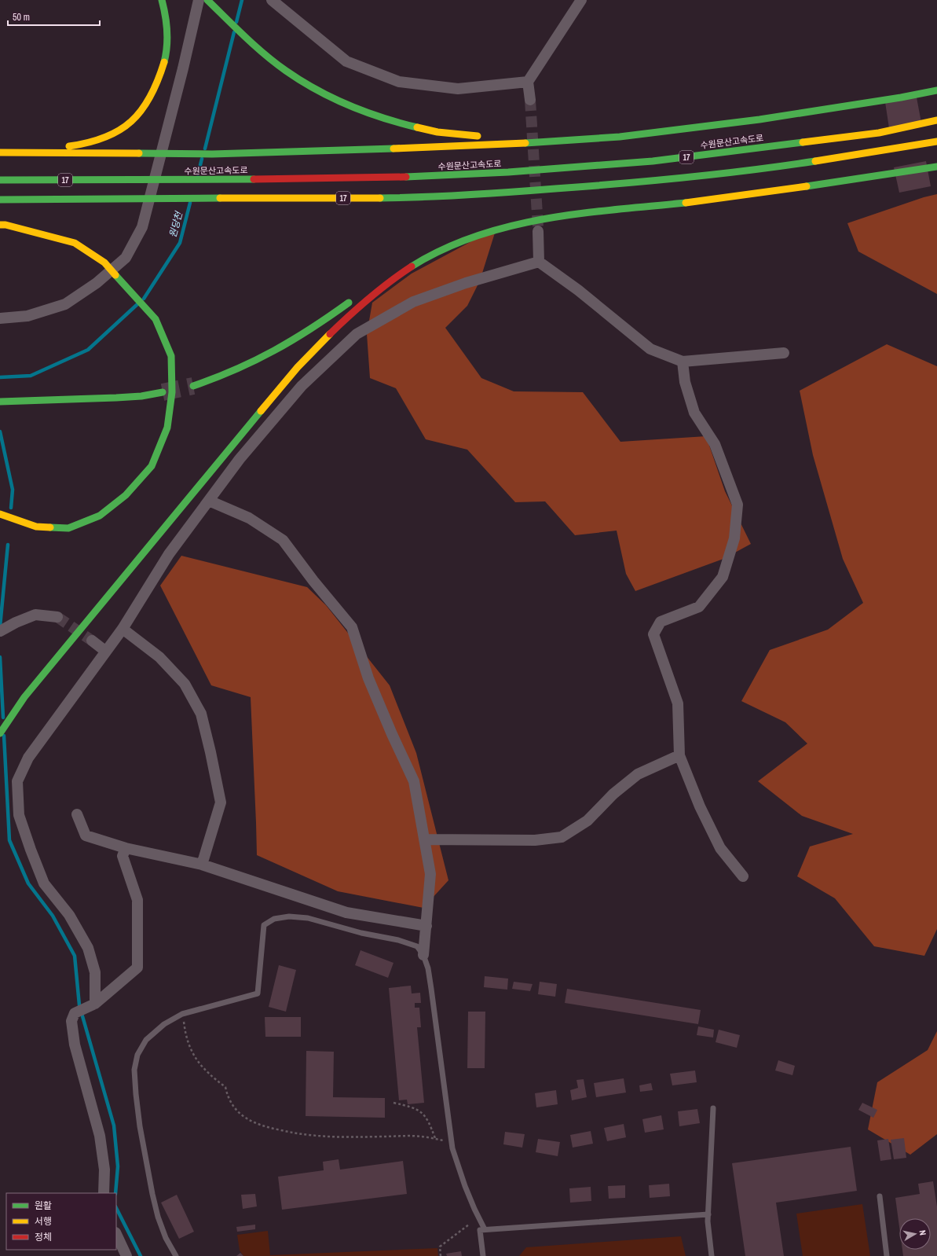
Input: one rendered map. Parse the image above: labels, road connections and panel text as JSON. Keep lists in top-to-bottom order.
{
  "streets": {
    "highway": ["수원문산고속도로", "17"]
  },
  "water": ["원당천"],
  "legend": ["원활", "서행", "정체"],
  "scale_bar": "50 m",
  "north": "right"
}
